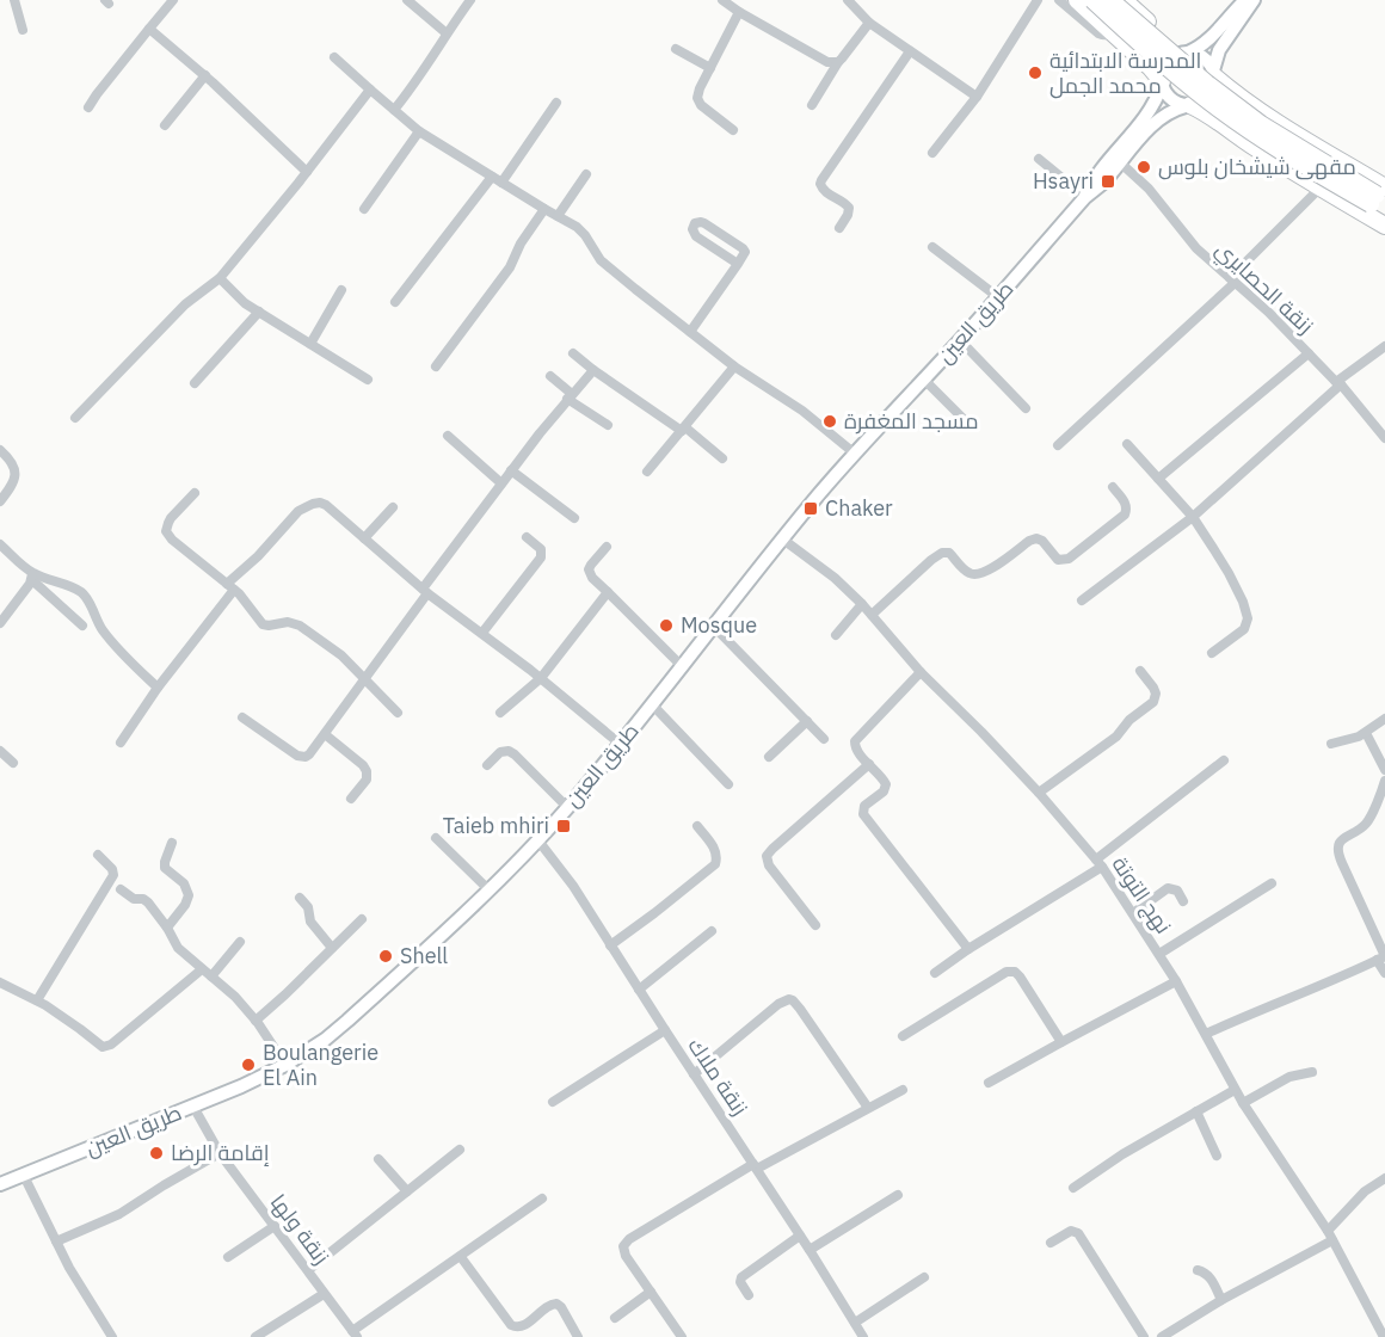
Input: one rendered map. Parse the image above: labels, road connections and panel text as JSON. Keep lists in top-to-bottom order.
{
  "streets": {
    "main road": ["طريق العين"],
    "street": [
      "زنقة الحصايري",
      "نهج التوتة",
      "زنقة ملاك",
      "زنقة ولها"
    ]
  },
  "crossings": [
    ["زنقة الحصايري", "طريق العين"],
    ["طريق العين", "نهج التوتة"],
    ["طريق العين", "زنقة ملاك"],
    ["طريق العين", "زنقة ولها"]
  ],
  "places": {
    "other": [
      "المدرسة الابتدائية محمد الجمل",
      "مقهى شيشخان بلوس",
      "مسجد المغفرة",
      "Mosque",
      "Shell",
      "Boulangerie El Ain",
      "إقامة الرضا"
    ],
    "transit": ["Hsayri", "Chaker", "Taieb mhiri"]
  }
}
